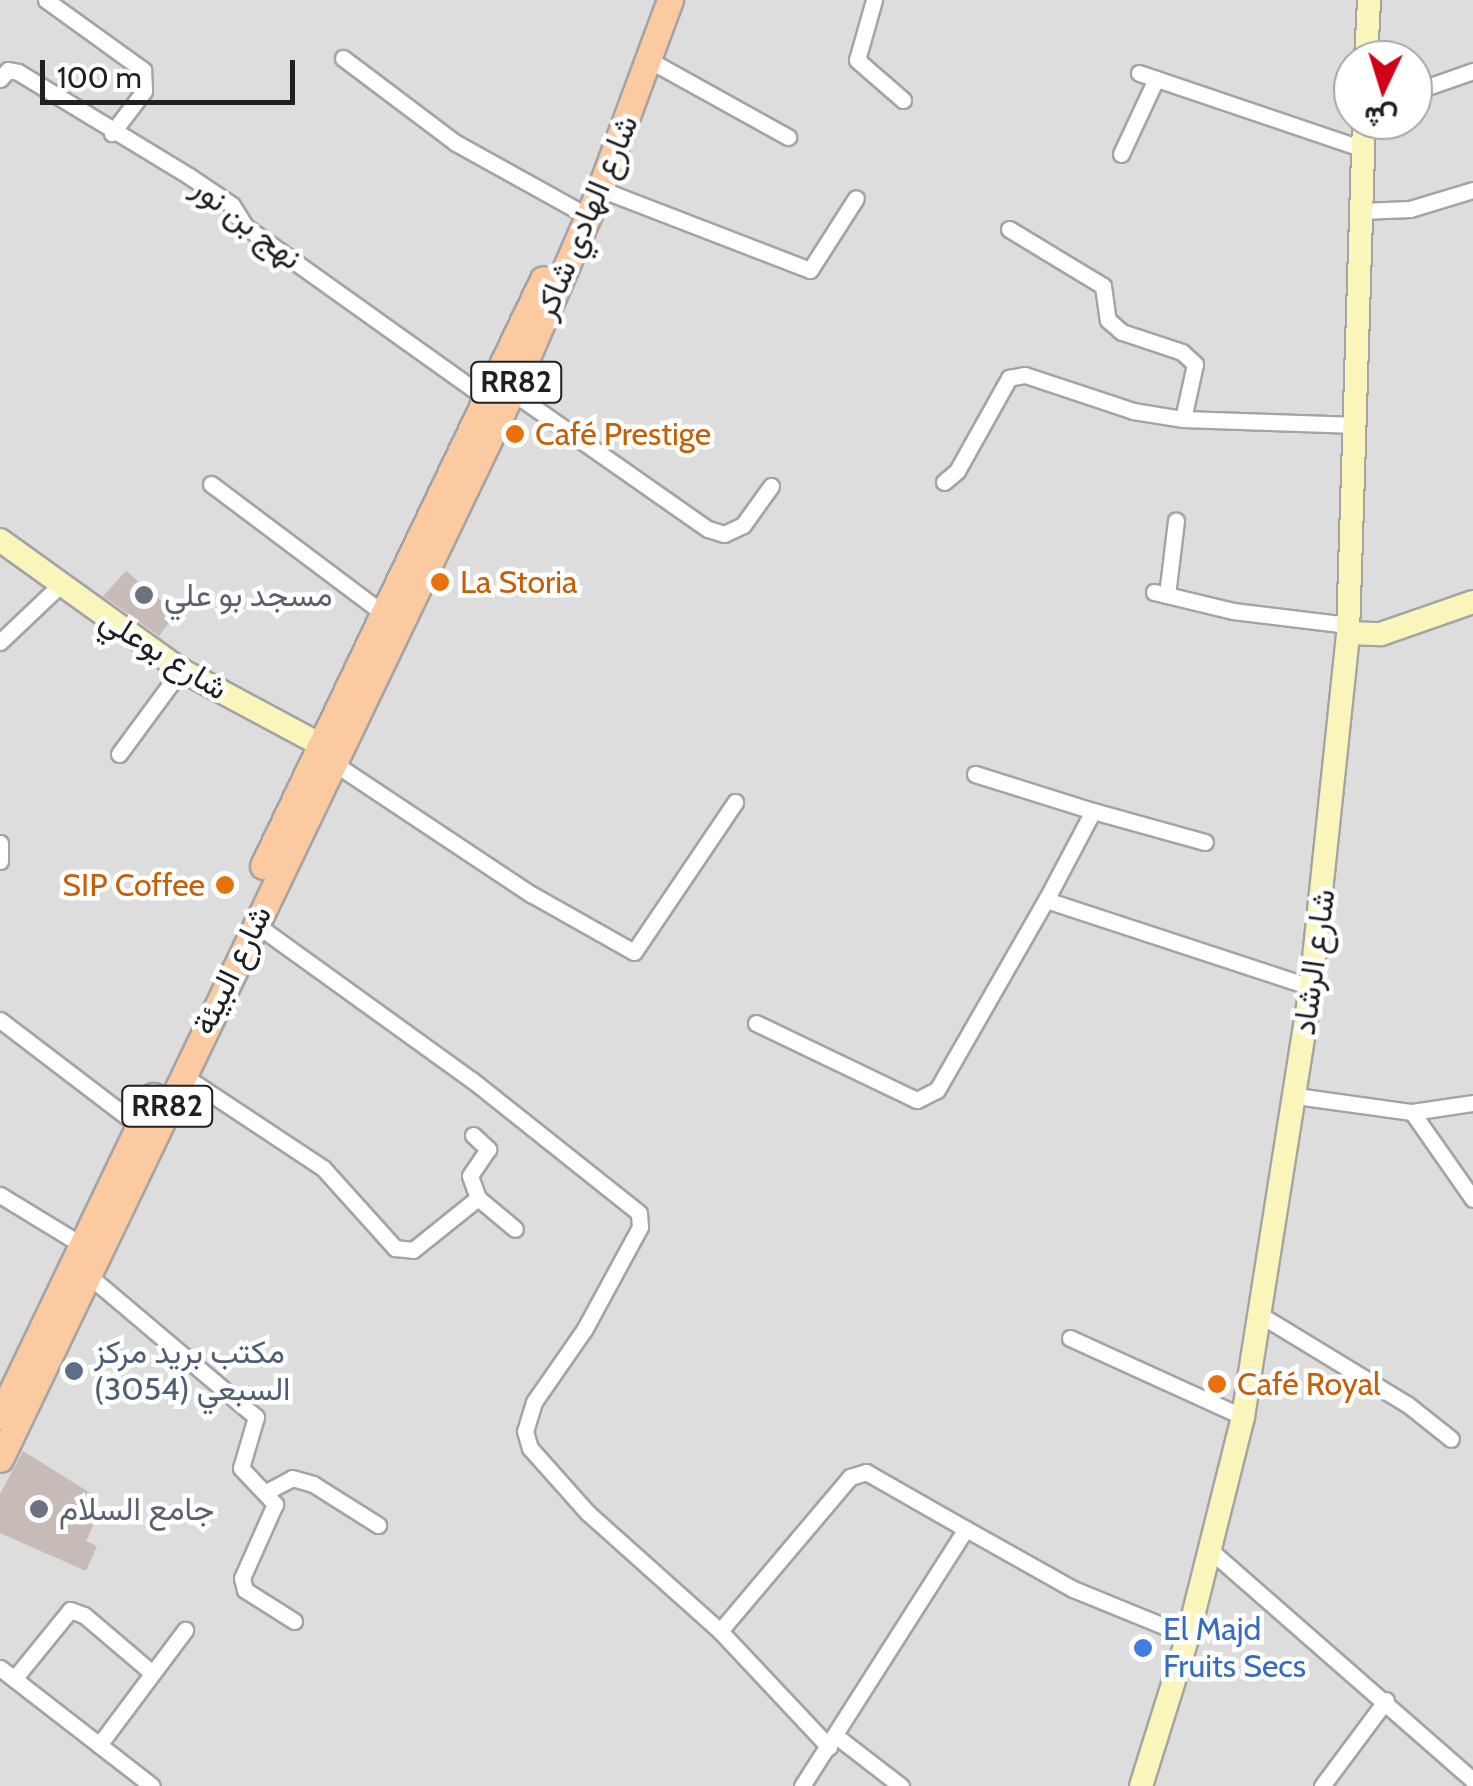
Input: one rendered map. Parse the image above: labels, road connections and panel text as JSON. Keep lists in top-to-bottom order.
{
  "streets": {
    "main road": ["شارع الهادي شاكر", "RR82", "شارع البيئة"],
    "street": ["نهج بن نور", "شارع بوعلي", "شارع الرشاد"]
  },
  "crossings": [
    ["شارع الهادي شاكر", "نهج بن نور"],
    ["شارع الهادي شاكر", "شارع بوعلي"],
    ["شارع الهادي شاكر", "شارع البيئة"],
    ["شارع بوعلي", "شارع البيئة"]
  ],
  "places": [
    "Café Prestige",
    "La Storia",
    "مسجد بو علي",
    "SIP Coffee",
    "مكتب بريد مركز السبعي (3054)",
    "Café Royal",
    "جامع السلام",
    "El Majd Fruits Secs"
  ],
  "scale_bar": "100 m",
  "north": "bottom"
}
